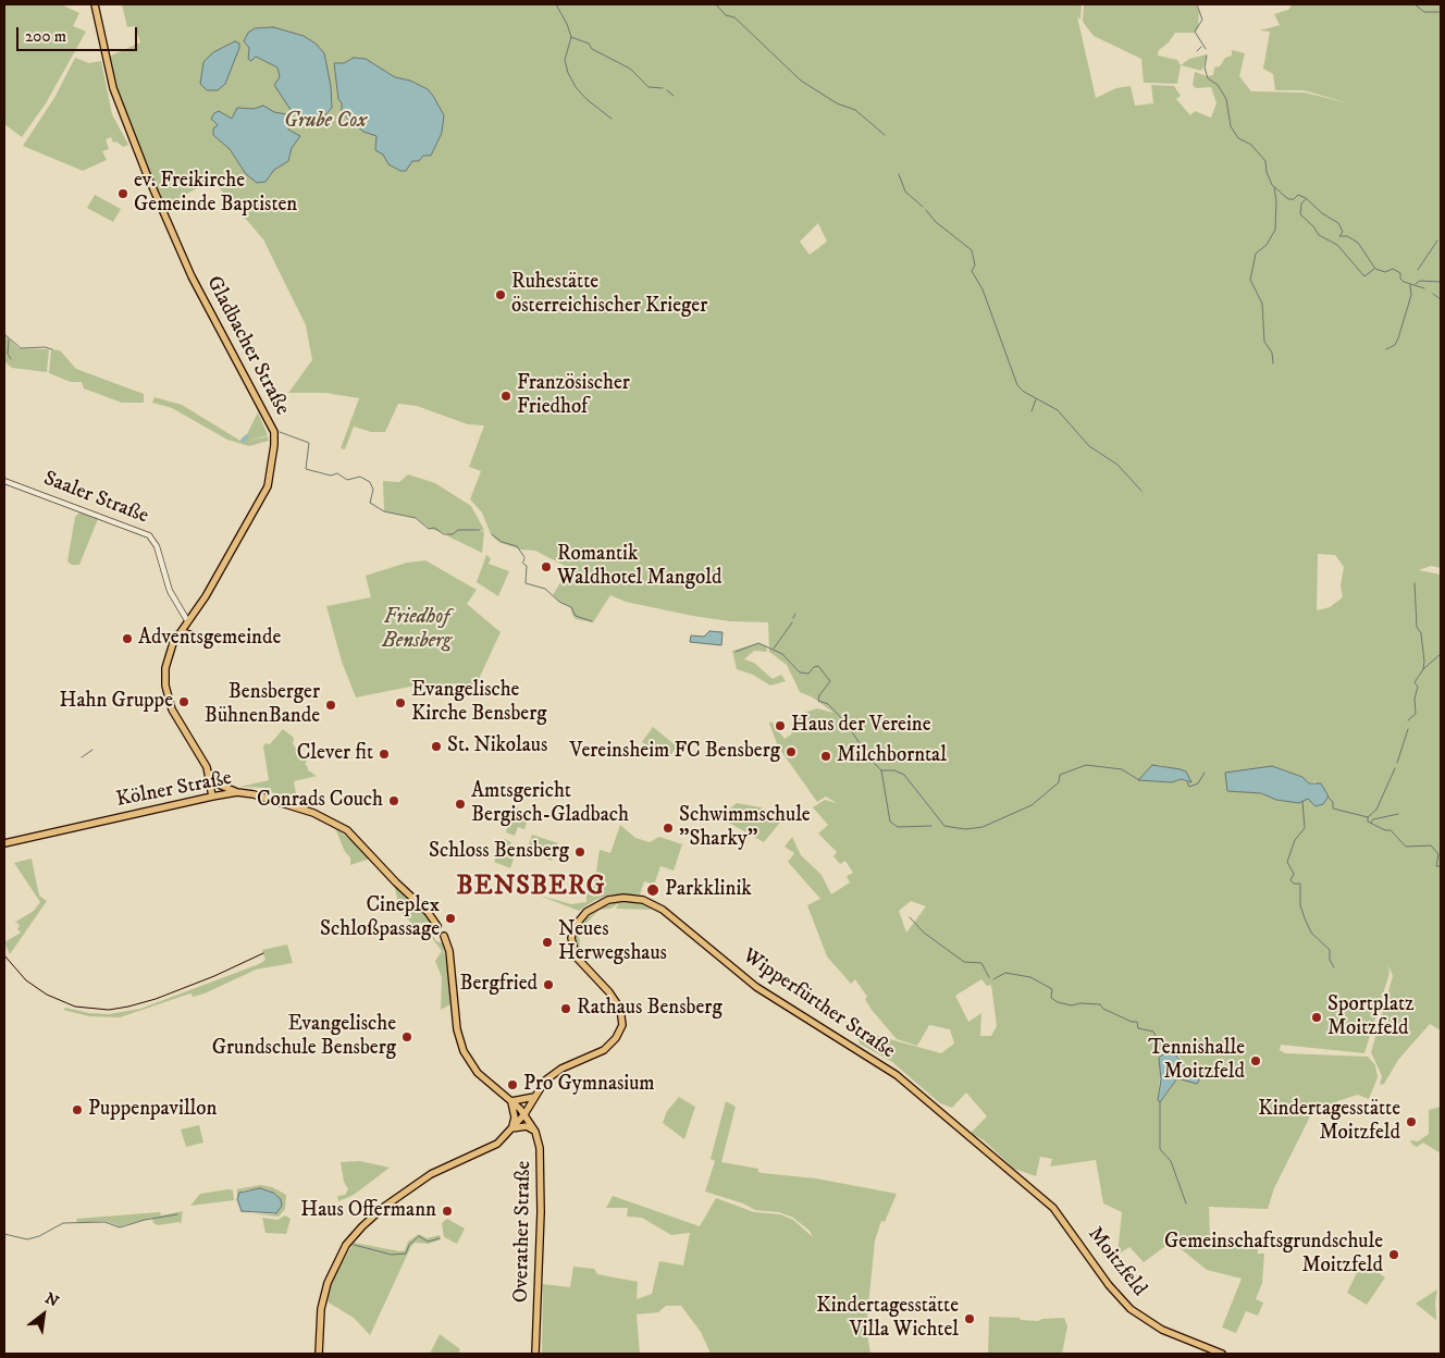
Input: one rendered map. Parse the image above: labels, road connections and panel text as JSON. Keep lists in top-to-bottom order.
{
  "streets": {
    "main road": [
      "Gladbacher Straße",
      "Kölner Straße",
      "Wipperfürther Straße",
      "Overather Straße",
      "Moitzfeld"
    ],
    "street": ["Saaler Straße"]
  },
  "crossings": [
    ["Gladbacher Straße", "Saaler Straße"],
    ["Wipperfürther Straße", "Moitzfeld"]
  ],
  "districts": ["BENSBERG"],
  "parks": ["Grube Cox", "Friedhof Bensberg"],
  "places": [
    "ev. Freikirche Gemeinde Baptisten",
    "Ruhestätte österreichischer Krieger",
    "Französischer Friedhof",
    "Romantik Waldhotel Mangold",
    "Adventsgemeinde",
    "Hahn Gruppe",
    "Evangelische Kirche Bensberg",
    "Bensberger BühnenBande",
    "Haus der Vereine",
    "St. Nikolaus",
    "Vereinsheim FC Bensberg",
    "Clever fit",
    "Milchborntal",
    "Conrads Couch",
    "Amtsgericht Bergisch-Gladbach",
    "Schwimmschule \"Sharky\"",
    "Schloss Bensberg",
    "Parkklinik",
    "Cineplex Schloßpassage",
    "Neues Herwegshaus",
    "Bergfried",
    "Rathaus Bensberg",
    "Sportplatz Moitzfeld",
    "Evangelische Grundschule Bensberg",
    "Tennishalle Moitzfeld",
    "Pro Gymnasium",
    "Puppenpavillon",
    "Kindertagesstätte Moitzfeld",
    "Haus Offermann",
    "Gemeinschaftsgrundschule Moitzfeld",
    "Kindertagesstätte Villa Wichtel"
  ],
  "scale_bar": "200 m",
  "north": "top right"
}
